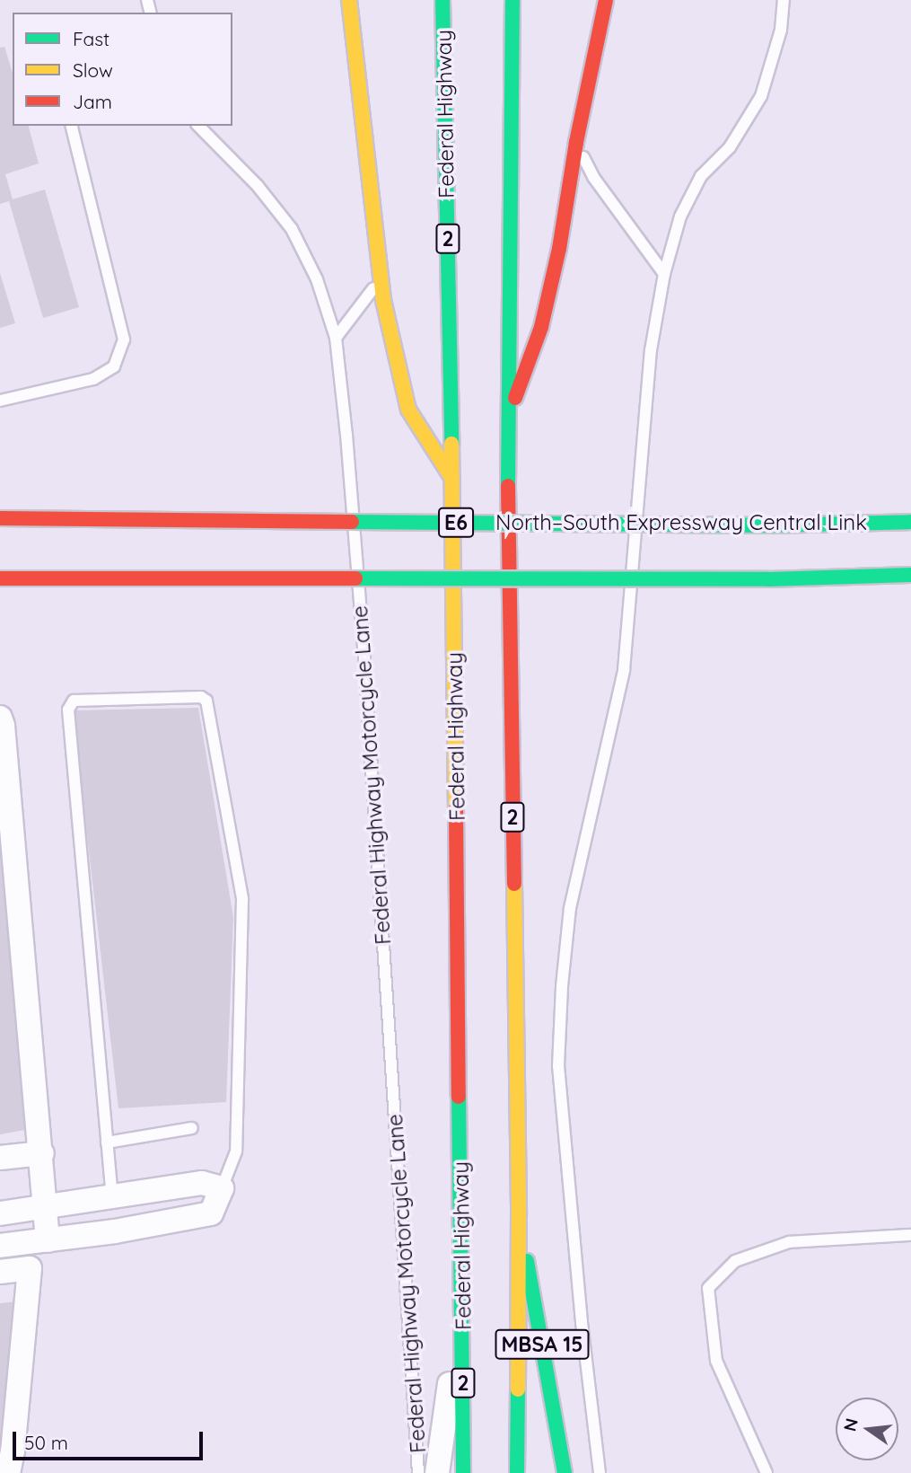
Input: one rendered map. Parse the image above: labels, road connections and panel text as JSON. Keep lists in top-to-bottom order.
{
  "streets": {
    "main road": [
      "Federal Highway",
      "2",
      "E6",
      "North–South Expressway Central Link",
      "MBSA 15"
    ],
    "lane": ["Federal Highway Motorcycle Lane"]
  },
  "crossings": [
    ["2", "MBSA 15"]
  ],
  "legend": ["Fast", "Slow", "Jam"],
  "scale_bar": "50 m",
  "north": "left"
}
